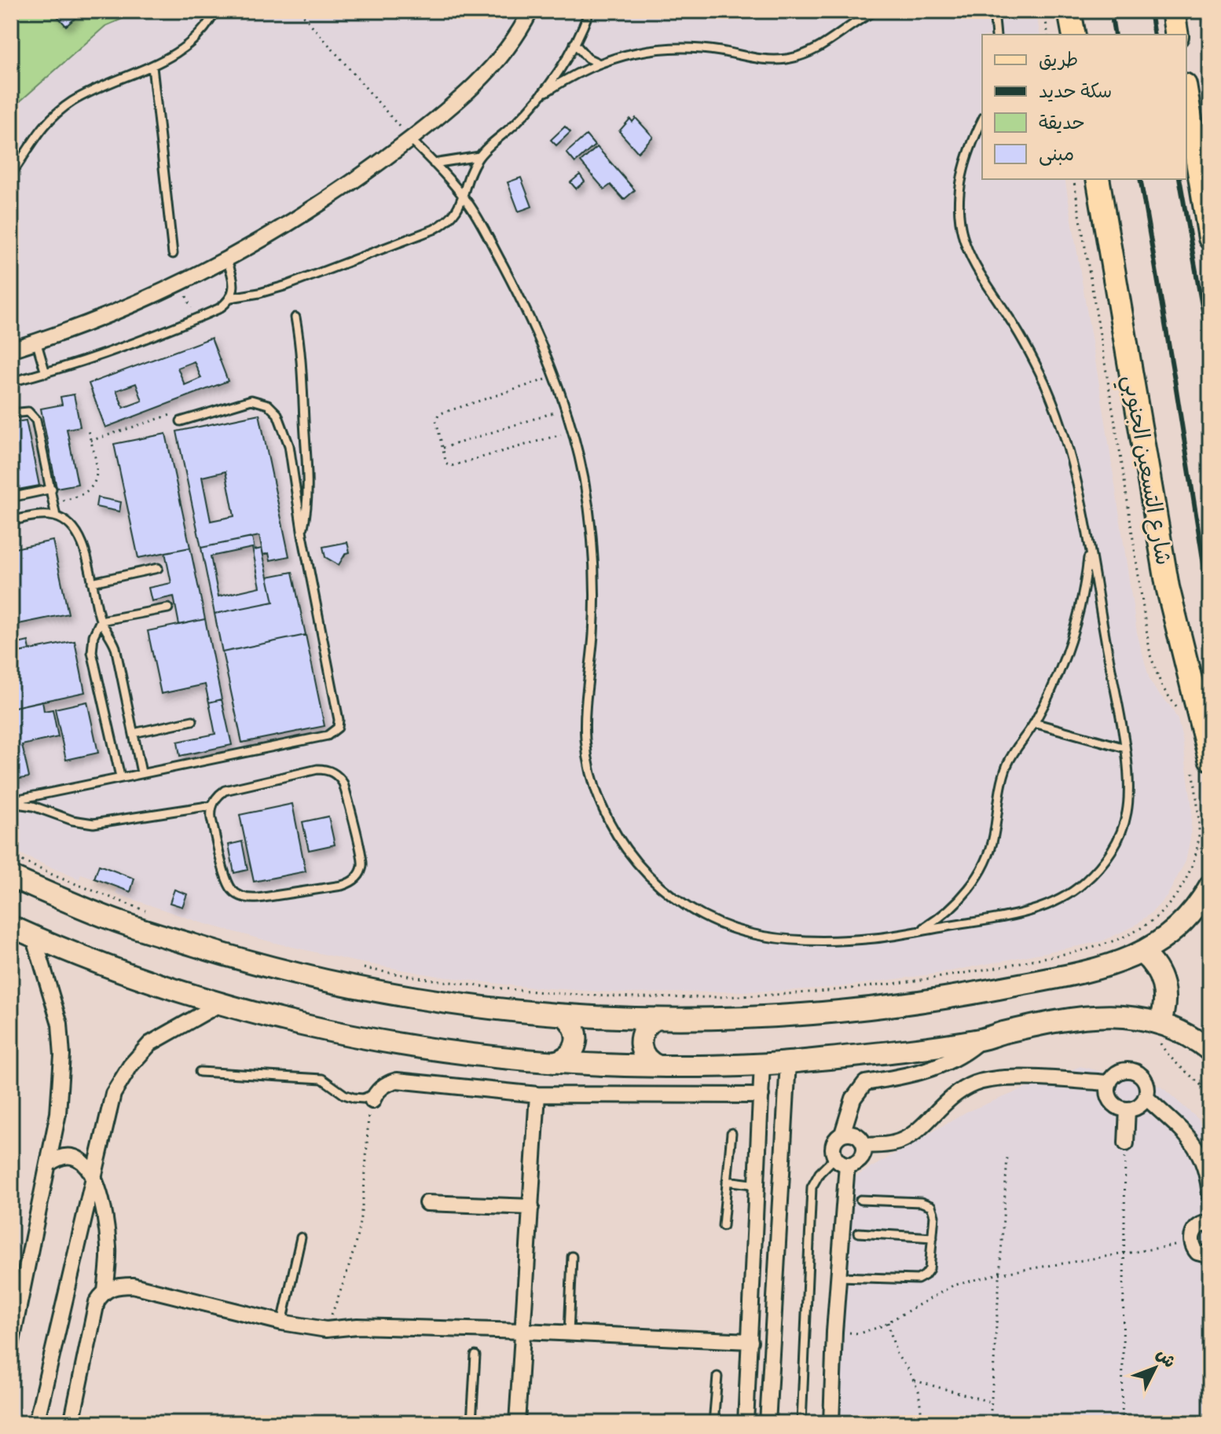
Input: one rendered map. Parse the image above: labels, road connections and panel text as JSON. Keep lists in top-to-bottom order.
{
  "streets": {
    "main road": ["شارع التسعين الجنوبي"]
  },
  "legend": [
    "طريق",
    "سكة حديد",
    "حديقة",
    "مبنى"
  ],
  "north": "top right"
}
